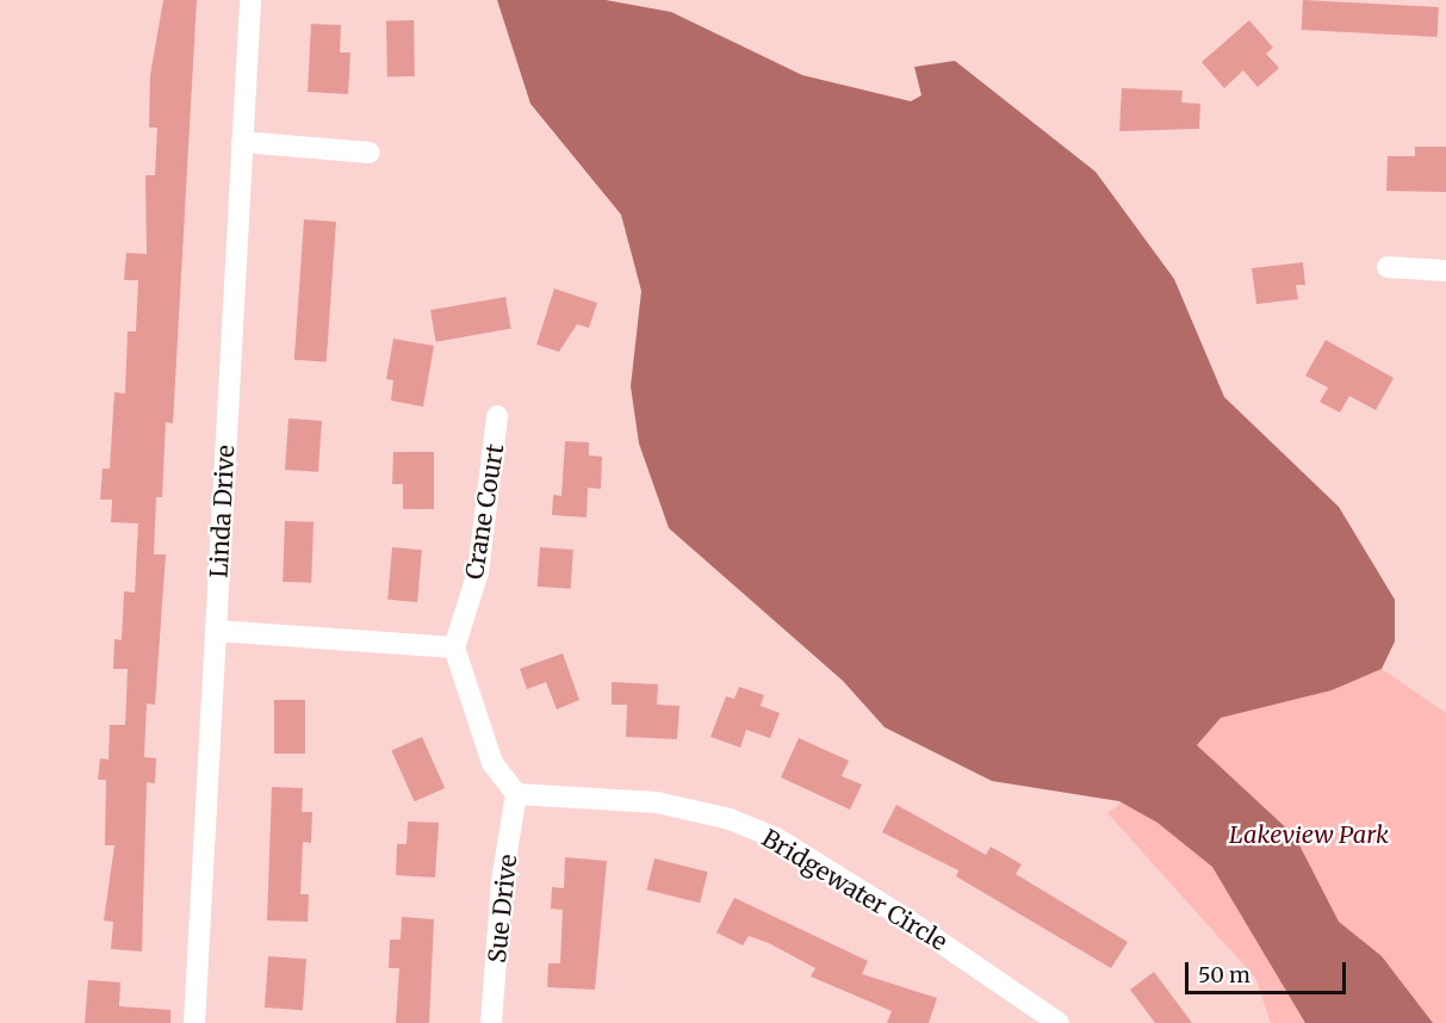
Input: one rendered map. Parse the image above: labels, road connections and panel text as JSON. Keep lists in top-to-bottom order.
{
  "streets": {
    "street": [
      "Linda Drive",
      "Crane Court",
      "Bridgewater Circle",
      "Sue Drive"
    ]
  },
  "crossings": [
    ["Bridgewater Circle", "Sue Drive"]
  ],
  "parks": ["Lakeview Park"],
  "scale_bar": "50 m"
}
